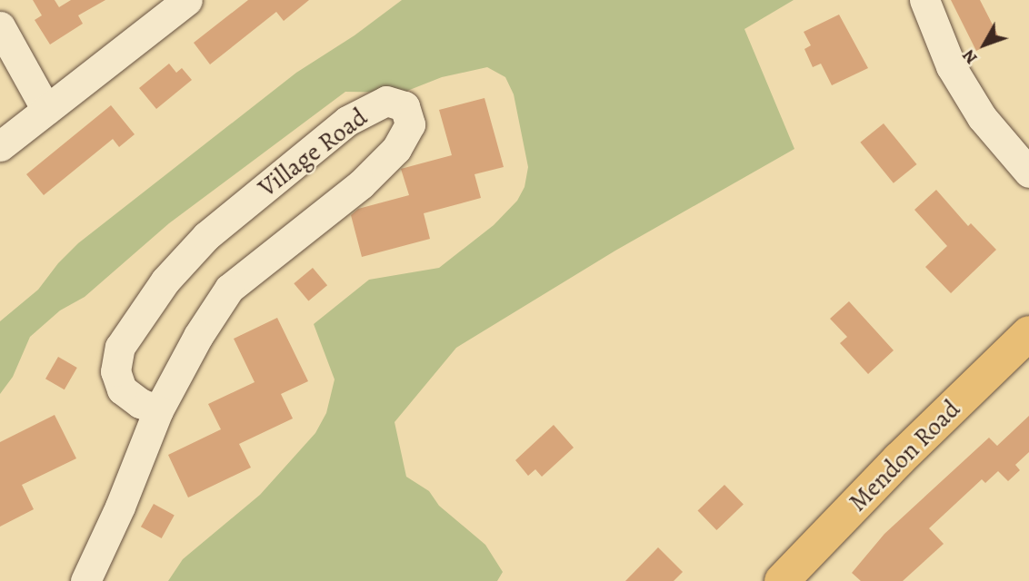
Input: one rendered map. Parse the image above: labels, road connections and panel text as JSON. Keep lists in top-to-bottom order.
{
  "streets": {
    "main road": ["Mendon Road"],
    "street": ["Village Road"]
  },
  "north": "bottom left"
}
